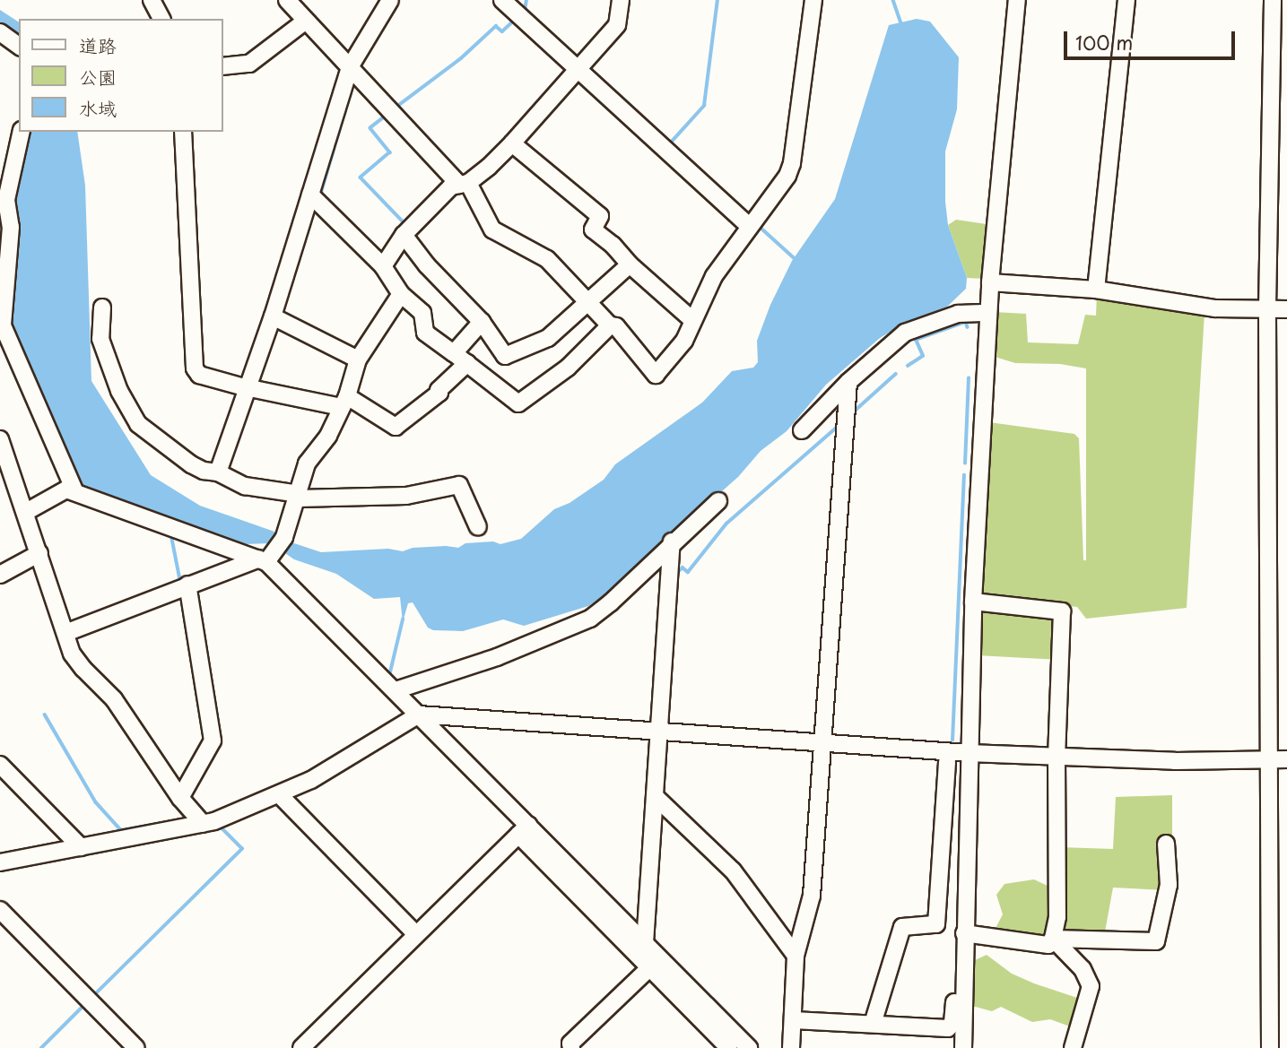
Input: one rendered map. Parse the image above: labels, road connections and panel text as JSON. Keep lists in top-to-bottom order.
{
  "legend": ["道路", "公園", "水域"],
  "scale_bar": "100 m"
}
